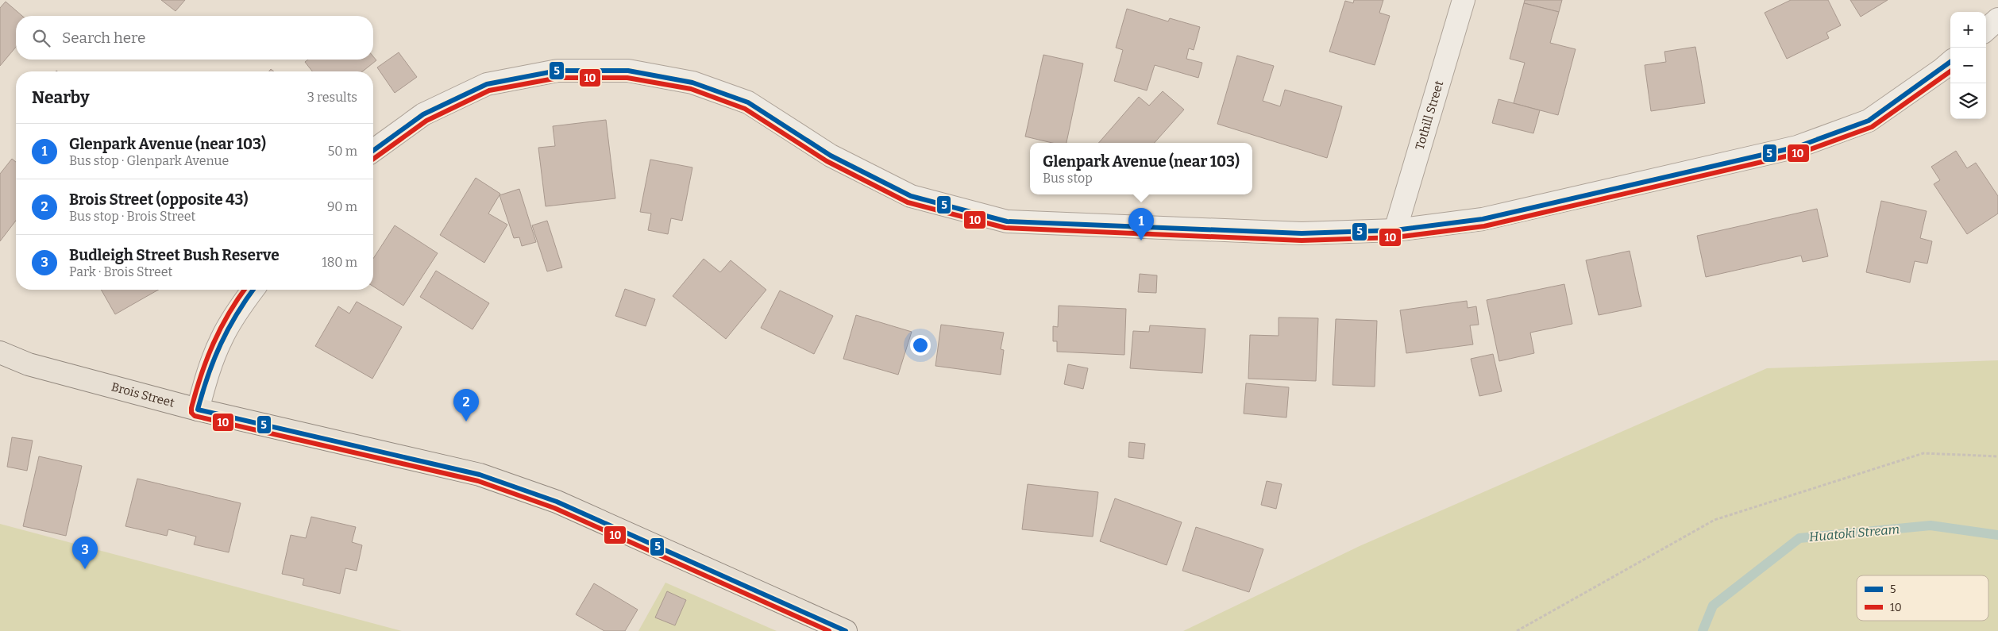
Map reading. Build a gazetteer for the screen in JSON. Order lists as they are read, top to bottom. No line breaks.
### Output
{"streets":{"main road":["Brois Street"],"street":["Tothill Street"]},"water":["Huatoki Stream"],"lines":["transit line 5","transit line 10"],"legend":["5","10"],"page":{"map_buttons":["+","−"],"search":"Search here","heading":["Nearby","3 results"],"list":[{"mark":"1","name":"Glenpark Avenue (near 103)","note":"Bus stop · Glenpark Avenue","value":"50 m"},{"mark":"2","name":"Brois Street (opposite 43)","note":"Bus stop · Brois Street","value":"90 m"},{"mark":"3","name":"Budleigh Street Bush Reserve","note":"Park · Brois Street","value":"180 m"}],"popup":["Glenpark Avenue (near 103)","Bus stop"],"pins":["1","2","3"]}}
